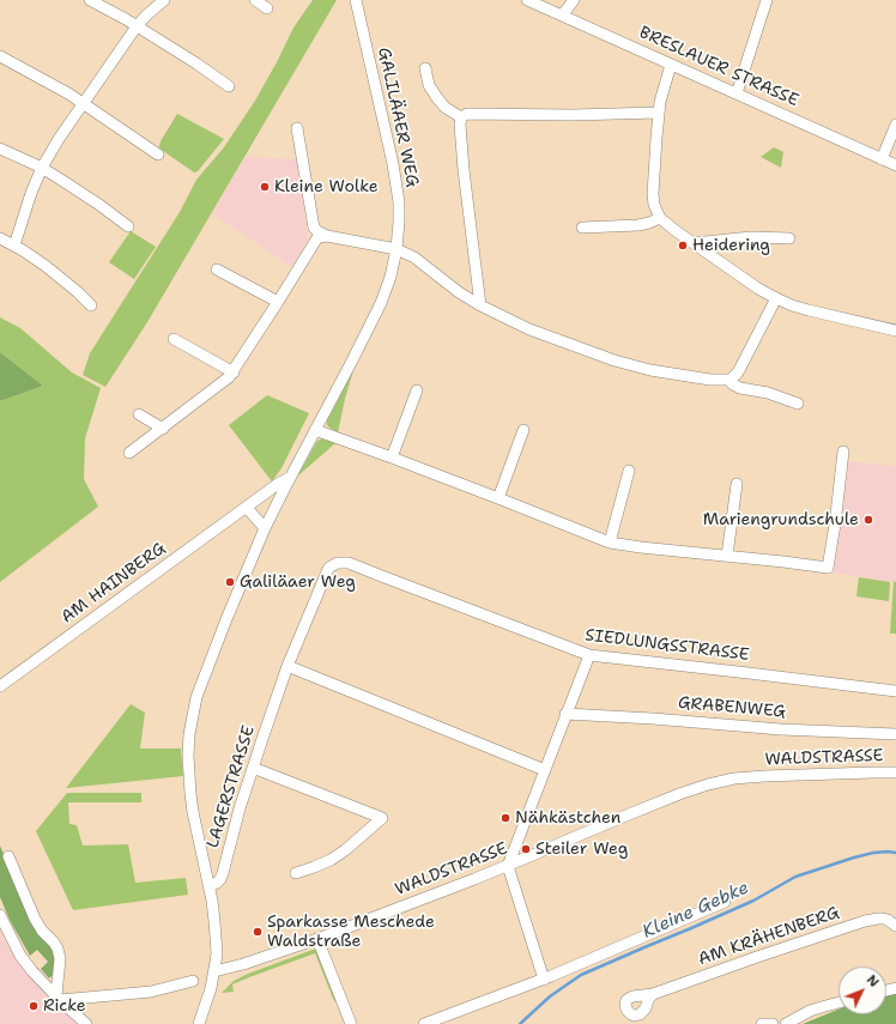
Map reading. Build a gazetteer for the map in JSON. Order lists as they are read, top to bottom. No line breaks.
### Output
{"streets":{"street":["BRESLAUER STRASSE","GALILÄAER WEG","AM HAINBERG","SIEDLUNGSSTRASSE","GRABENWEG","WALDSTRASSE","LAGERSTRASSE","AM KRÄHENBERG"]},"crossings":[["GALILÄAER WEG","AM HAINBERG"],["GALILÄAER WEG","LAGERSTRASSE"],["SIEDLUNGSSTRASSE","LAGERSTRASSE"]],"water":["Kleine Gebke"],"places":["Kleine Wolke","Heidering","Mariengrundschule","Galiläaer Weg","Nähkästchen","Steiler Weg","Sparkasse Meschede Waldstraße","Ricke"],"north":"top right"}
